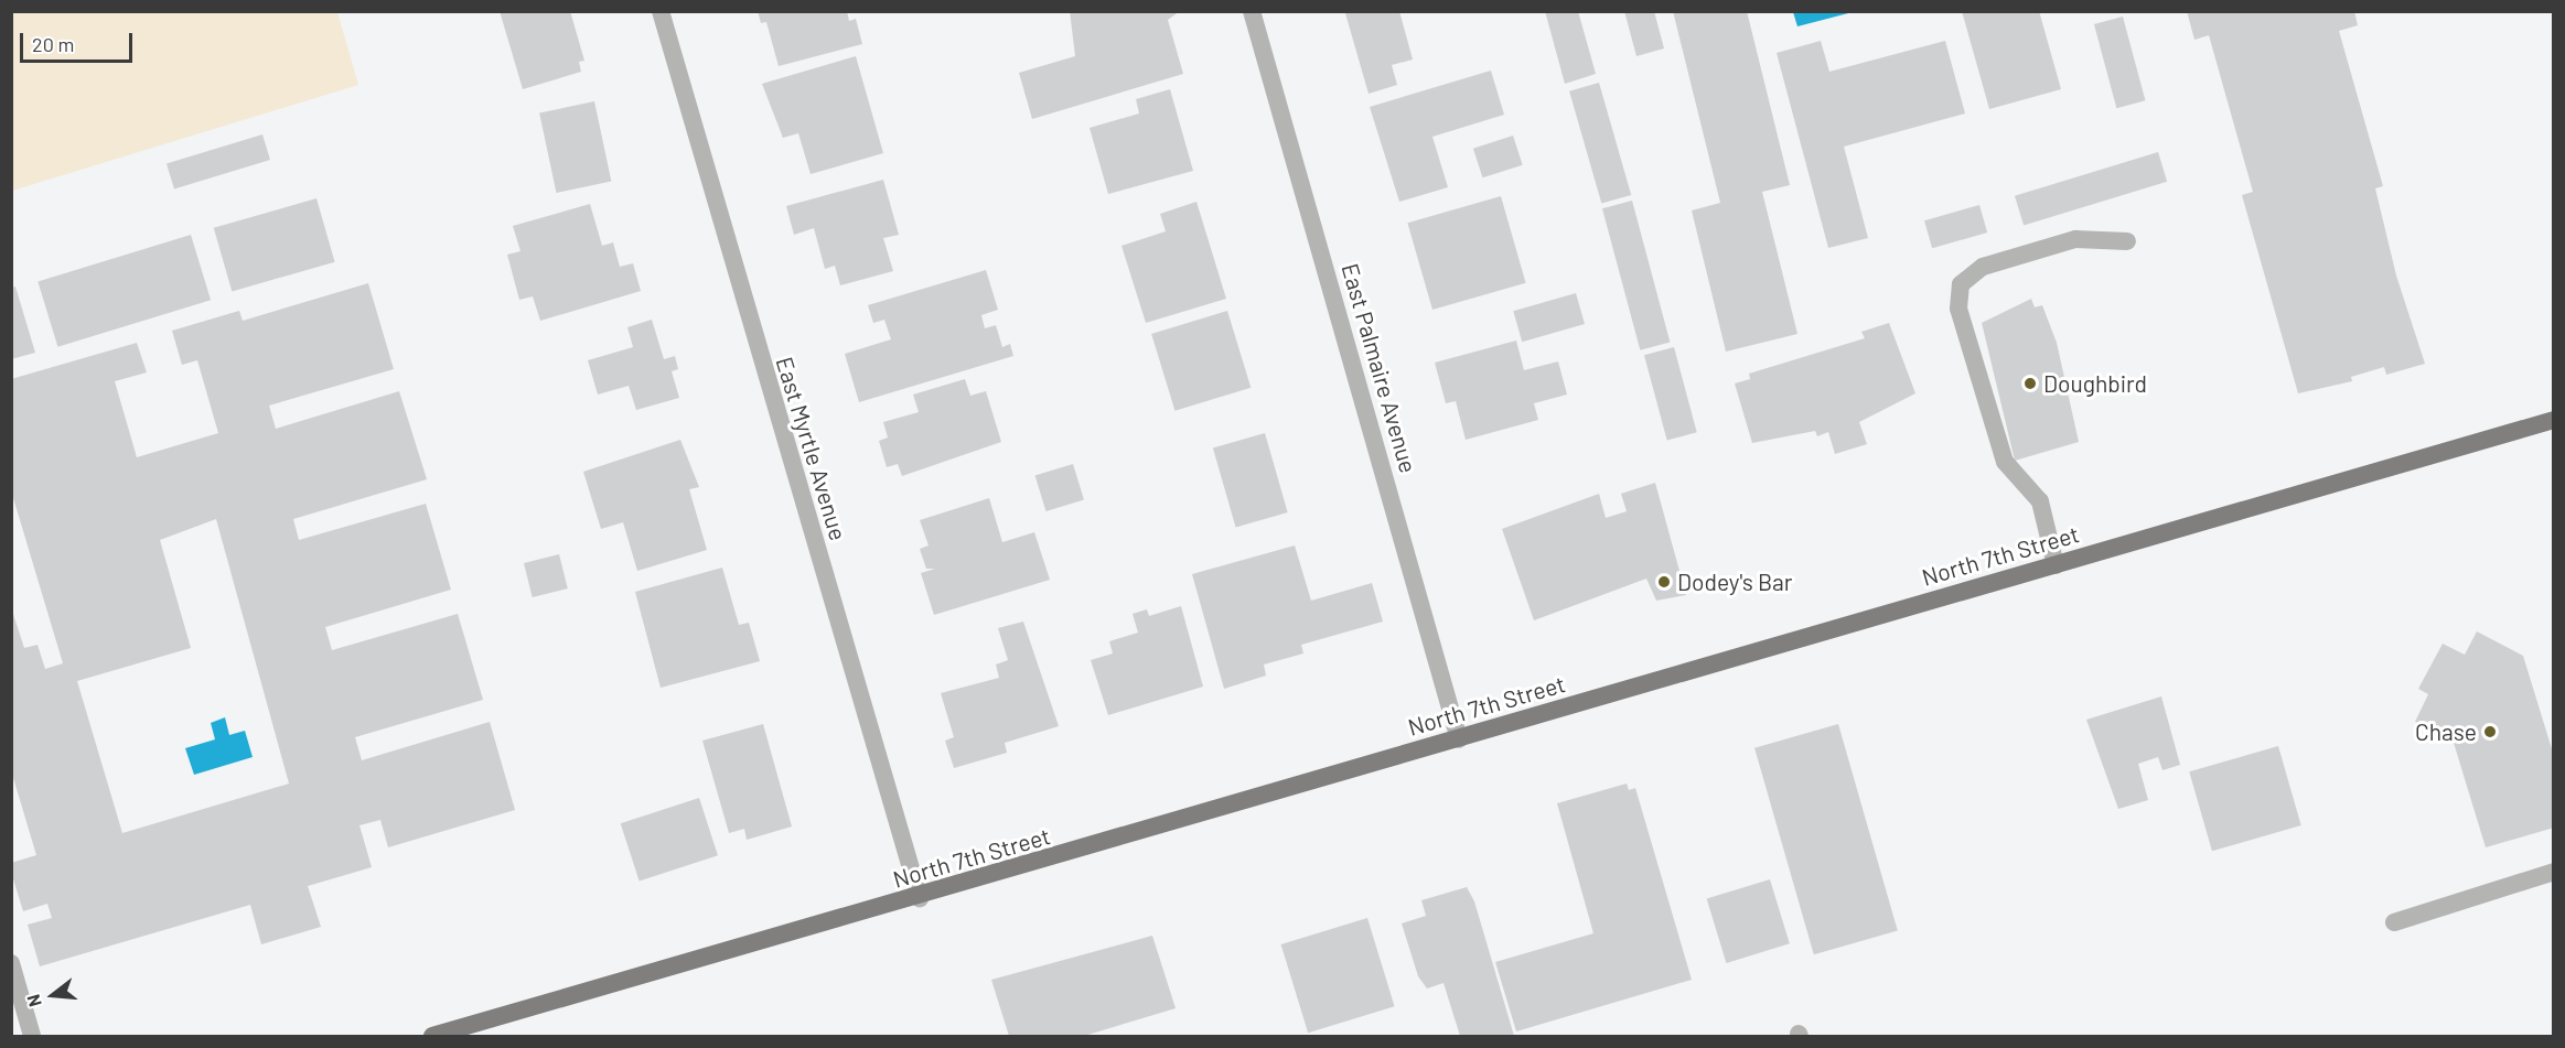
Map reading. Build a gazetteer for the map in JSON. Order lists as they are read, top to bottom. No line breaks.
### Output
{"streets":{"main road":["North 7th Street"],"street":["East Palmaire Avenue","East Myrtle Avenue"]},"crossings":[["East Palmaire Avenue","North 7th Street"],["East Myrtle Avenue","North 7th Street"]],"places":["Doughbird","Dodey's Bar","Chase"],"scale_bar":"20 m","north":"left"}
